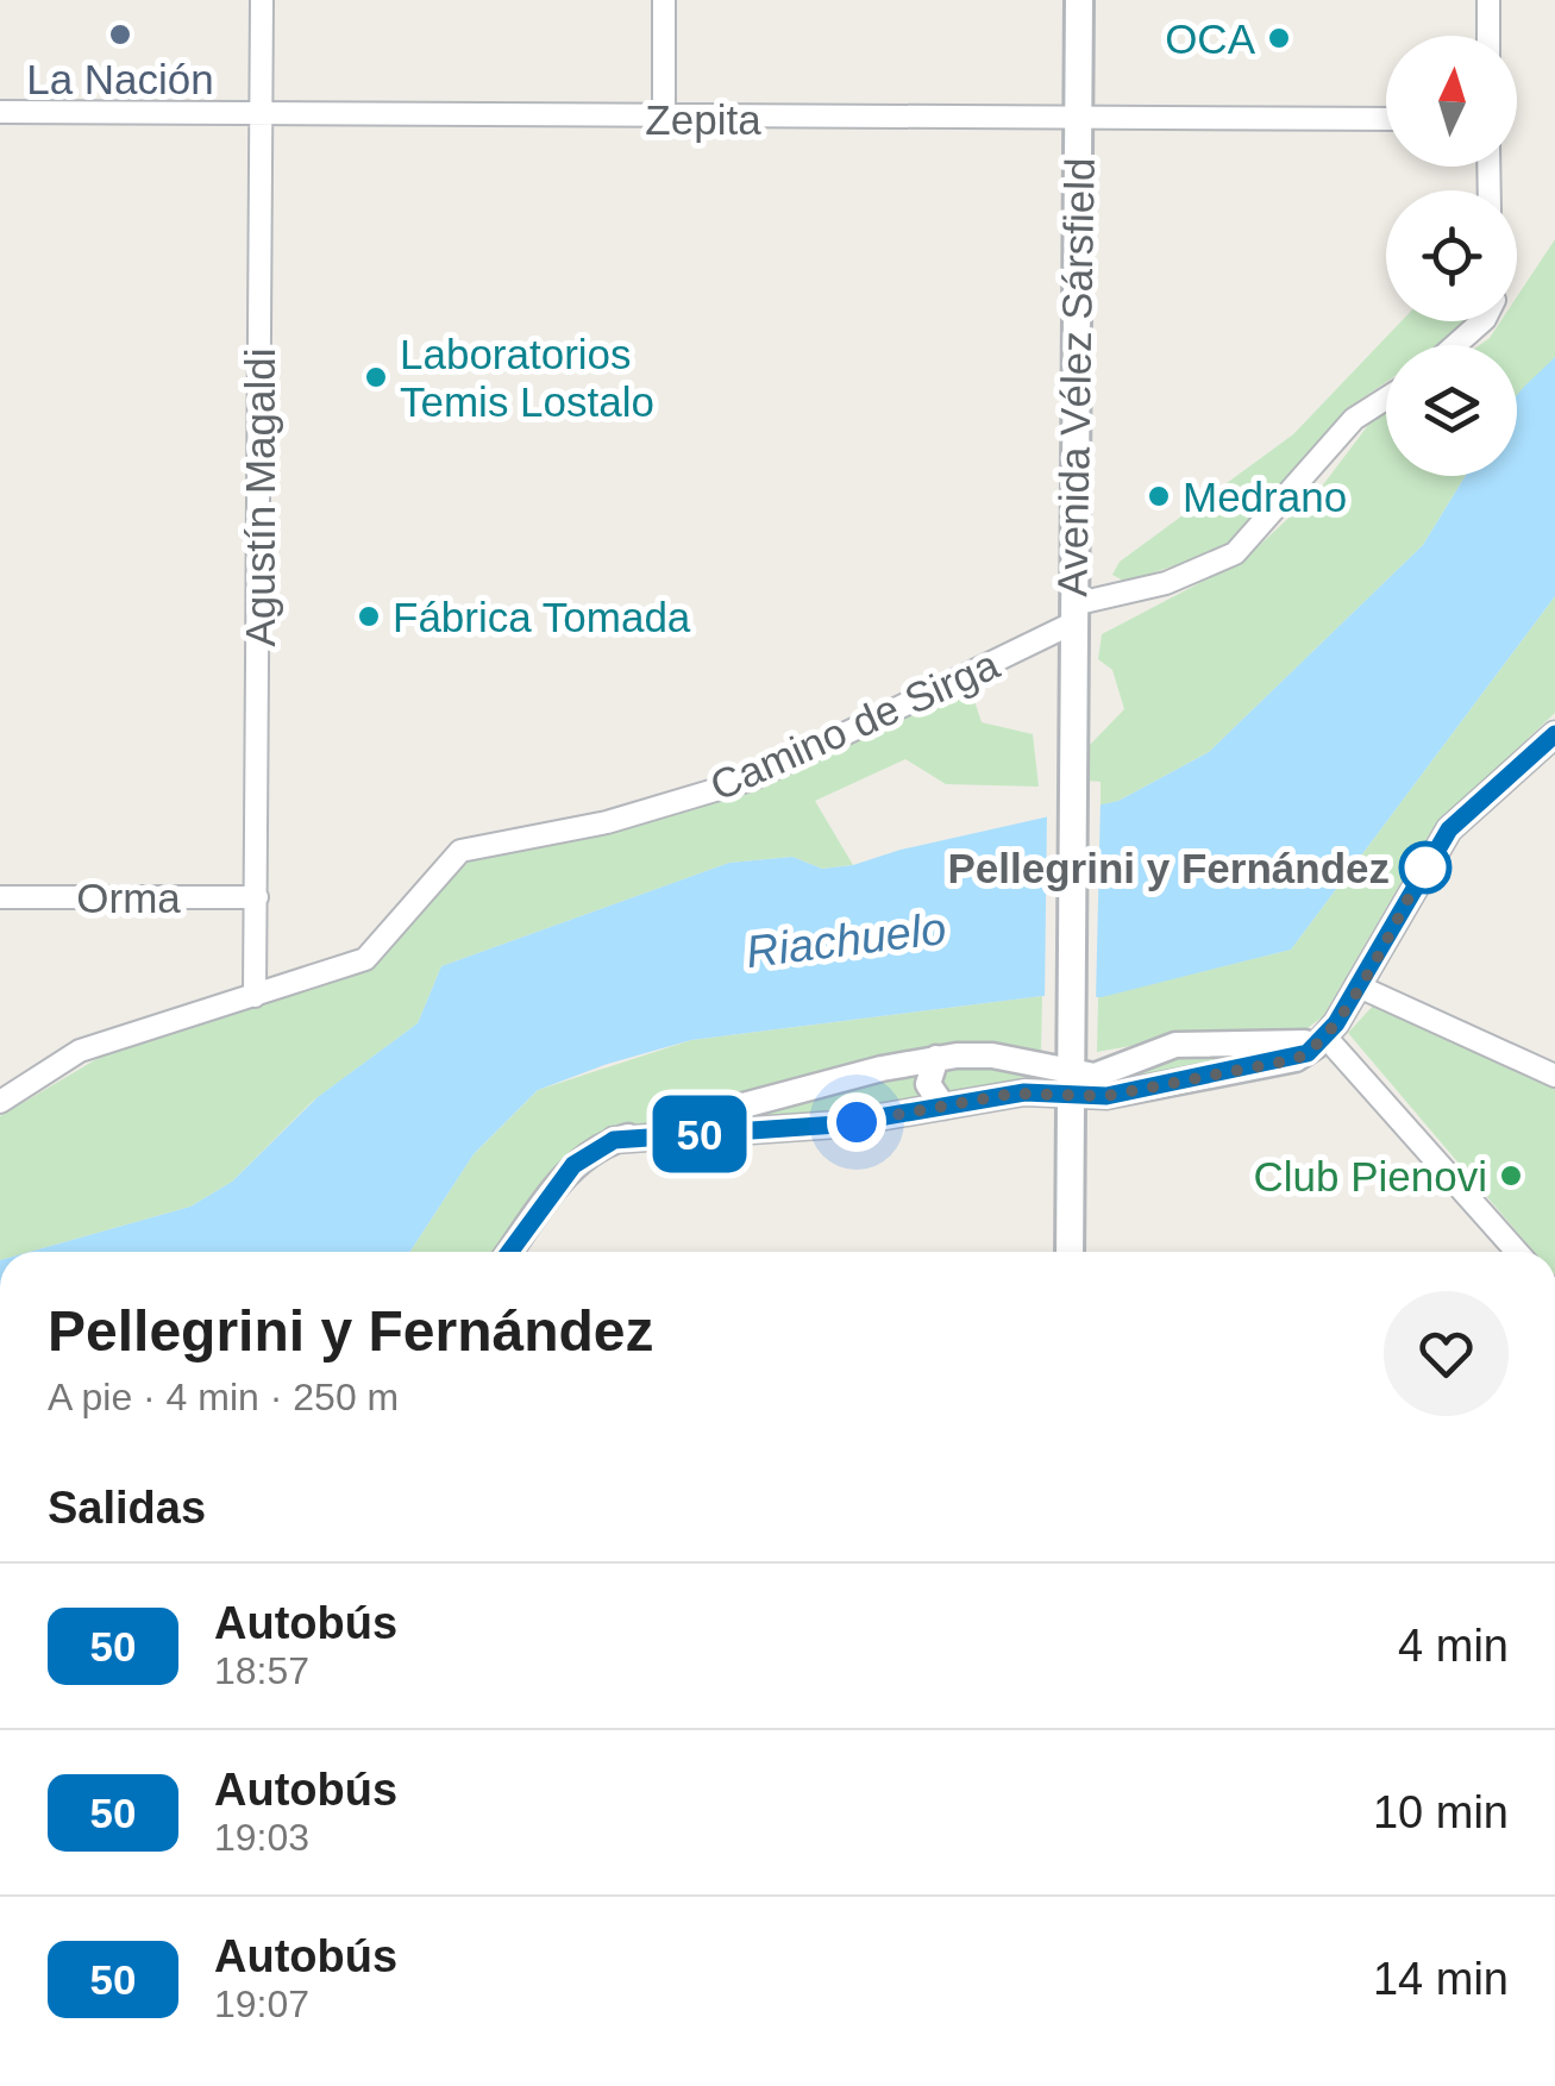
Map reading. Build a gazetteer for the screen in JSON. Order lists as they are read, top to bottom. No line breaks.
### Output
{"streets":{"main road":["Avenida Vélez Sársfield"],"street":["Zepita","Agustín Magaldi","Camino de Sirga","Orma"]},"crossings":[["Zepita","Avenida Vélez Sársfield"],["Zepita","Agustín Magaldi"],["Avenida Vélez Sársfield","Camino de Sirga"],["Agustín Magaldi","Camino de Sirga"],["Agustín Magaldi","Orma"]],"water":["Riachuelo"],"places":["La Nación","OCA","Laboratorios Temis Lostalo","Medrano","Fábrica Tomada","Pellegrini y Fernández","Club Pienovi"],"lines":["bus line 50"],"north":"top","page":{"on_map":"50","heading":[["Pellegrini y Fernández","A pie · 4 min · 250 m"],"Salidas"],"list":[{"mark":"50","name":"Autobús","note":"18:57","value":"4 min"},{"mark":"50","name":"Autobús","note":"19:03","value":"10 min"},{"mark":"50","name":"Autobús","note":"19:07","value":"14 min"}]}}
